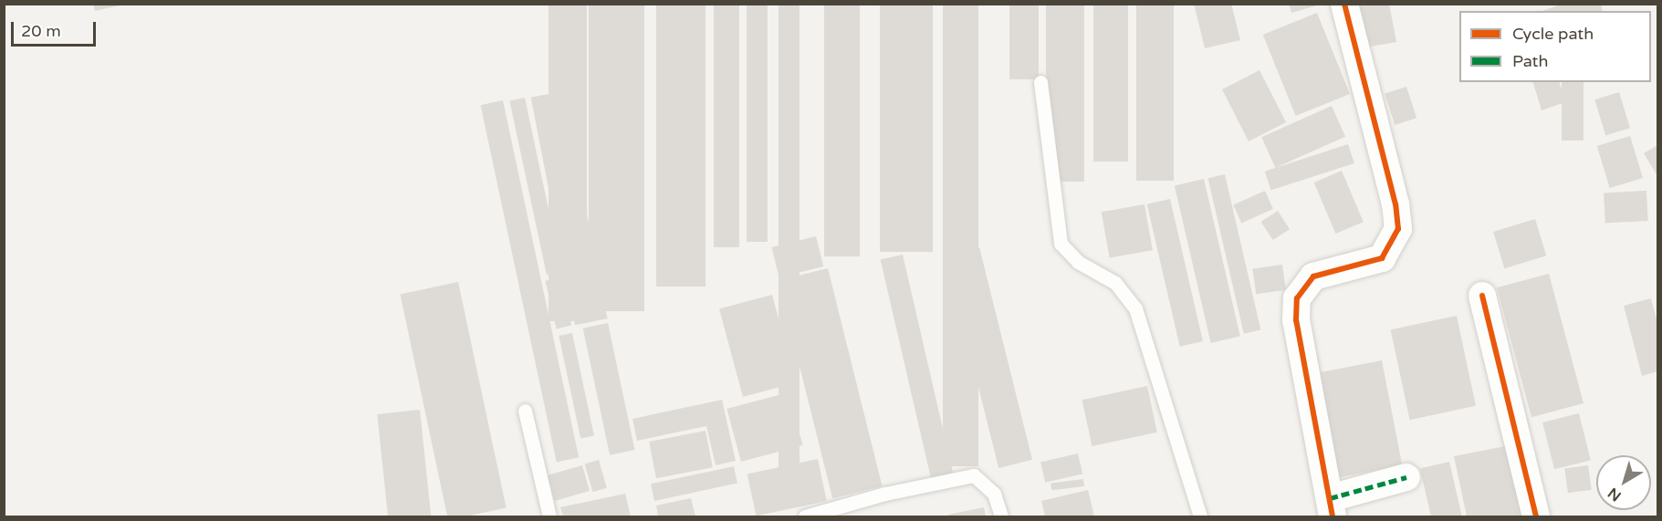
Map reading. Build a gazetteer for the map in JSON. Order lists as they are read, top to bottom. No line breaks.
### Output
{"legend":["Cycle path","Path"],"scale_bar":"20 m","north":"bottom left"}
